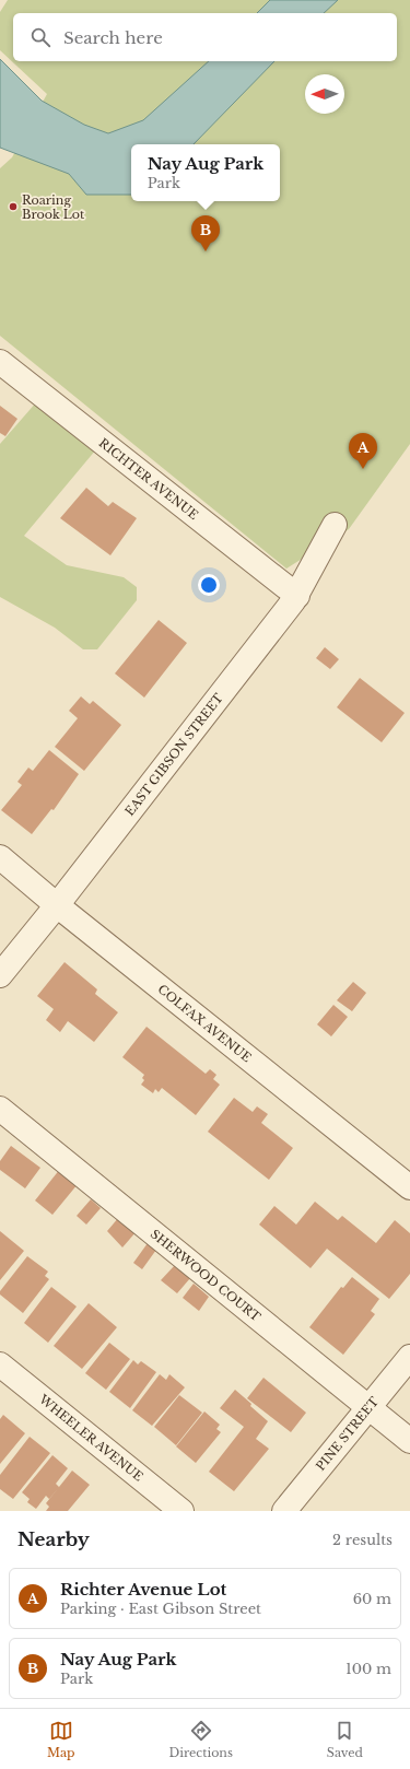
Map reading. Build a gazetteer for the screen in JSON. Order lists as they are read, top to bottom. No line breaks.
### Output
{"streets":{"street":["RICHTER AVENUE","EAST GIBSON STREET","COLFAX AVENUE","SHERWOOD COURT","PINE STREET","WHEELER AVENUE"]},"crossings":[["RICHTER AVENUE","EAST GIBSON STREET"],["EAST GIBSON STREET","COLFAX AVENUE"],["SHERWOOD COURT","PINE STREET"]],"places":["Roaring Brook Lot"],"north":"left","page":{"search":"Search here","popup":["Nay Aug Park","Park"],"pins":["B","A"],"heading":["Nearby","2 results"],"list":[{"mark":"A","name":"Richter Avenue Lot","note":"Parking · East Gibson Street","value":"60 m"},{"mark":"B","name":"Nay Aug Park","note":"Park","value":"100 m"}],"nav":["Map","Directions","Saved"]}}
